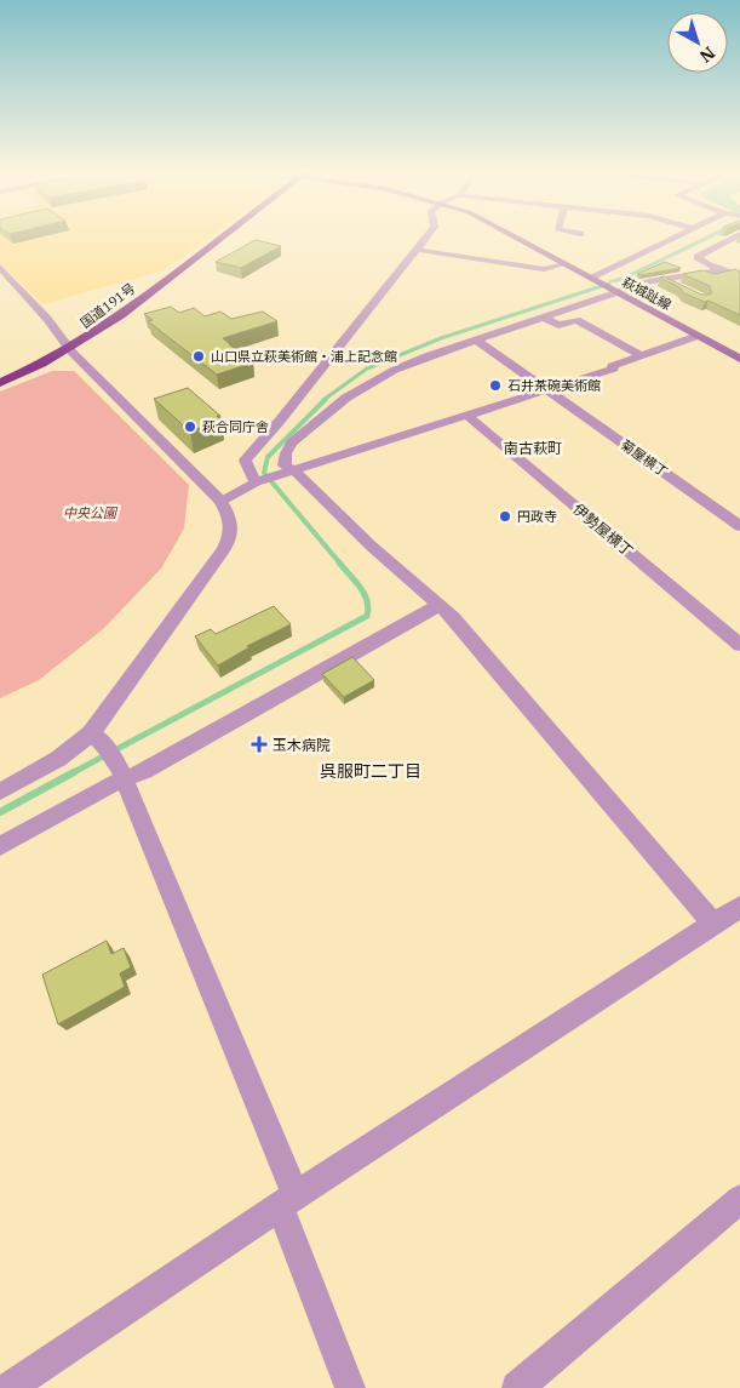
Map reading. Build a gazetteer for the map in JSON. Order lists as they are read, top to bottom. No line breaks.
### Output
{"streets":{"highway":["国道191号"],"main road":["萩城趾線"],"street":["菊屋横丁","伊勢屋横丁"]},"districts":["南古萩町","呉服町二丁目"],"parks":["中央公園"],"places":{"other":["山口県立萩美術館・浦上記念館","石井茶碗美術館","萩合同庁舎","円政寺"],"health":["玉木病院"]},"north":"bottom right"}
